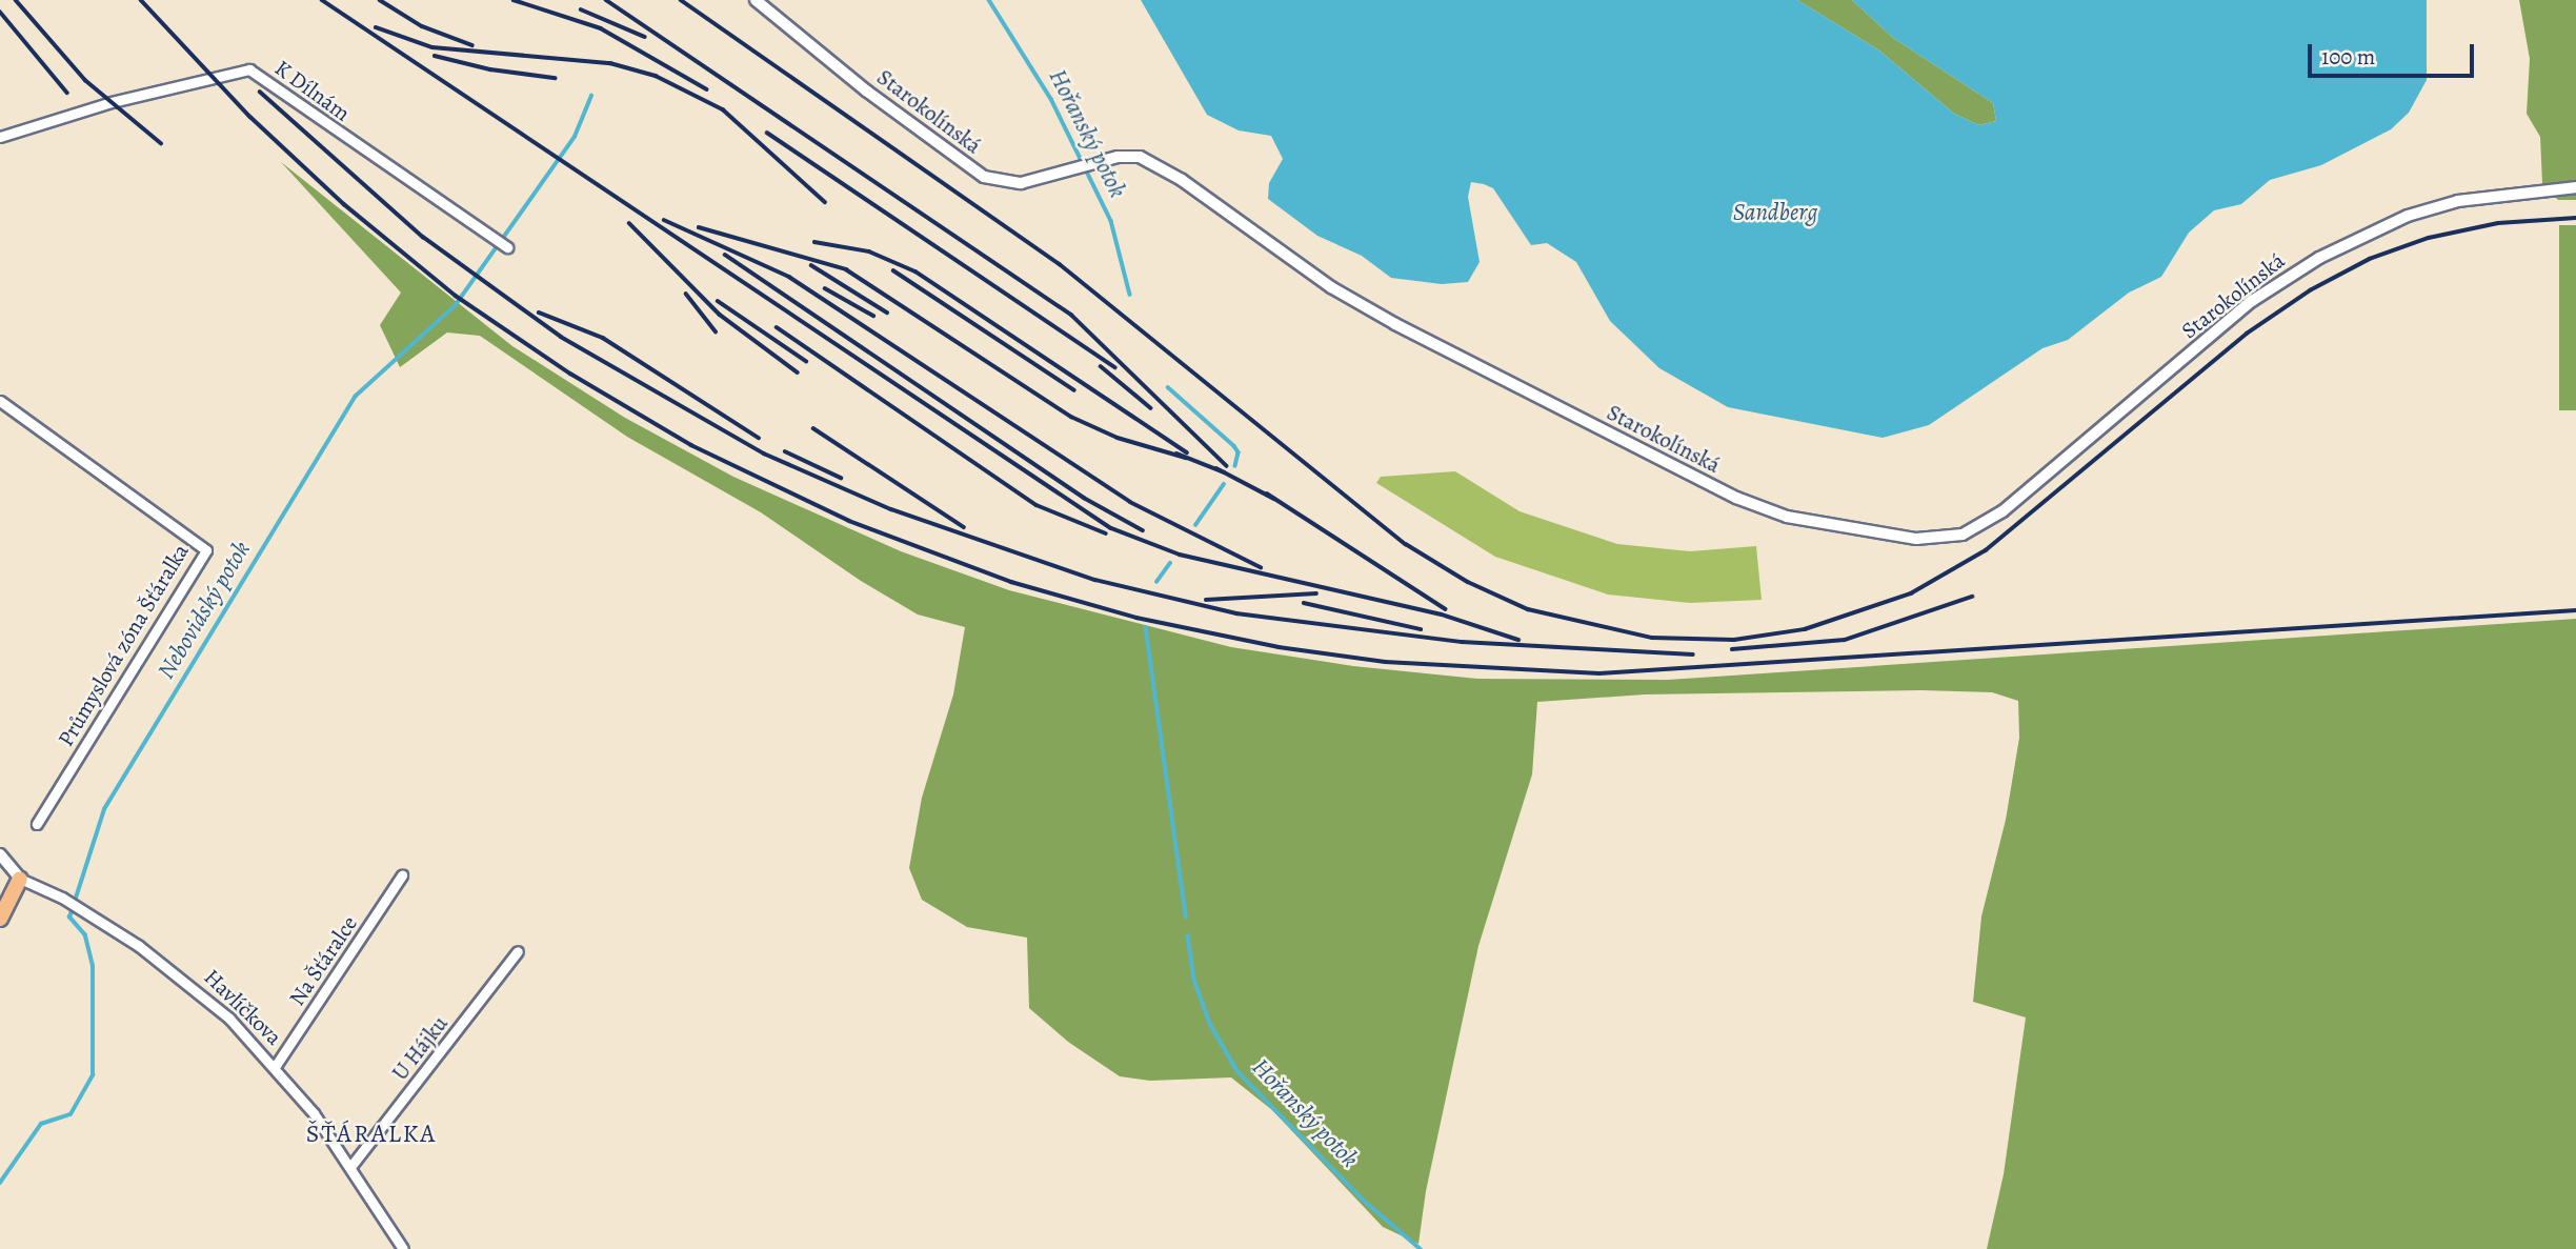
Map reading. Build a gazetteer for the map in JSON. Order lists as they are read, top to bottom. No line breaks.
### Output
{"streets":{"street":["K Dílnám","Starokolínská","Průmyslová zóna Šťáralka","Na Šťáralce","Havlíčkova","U Hájku"]},"crossings":[["Na Šťáralce","Havlíčkova"],["Havlíčkova","U Hájku"]],"districts":["ŠŤÁRALKA"],"water":["Hořanský potok","Sandberg","Nebovidský potok"],"scale_bar":"100 m"}
